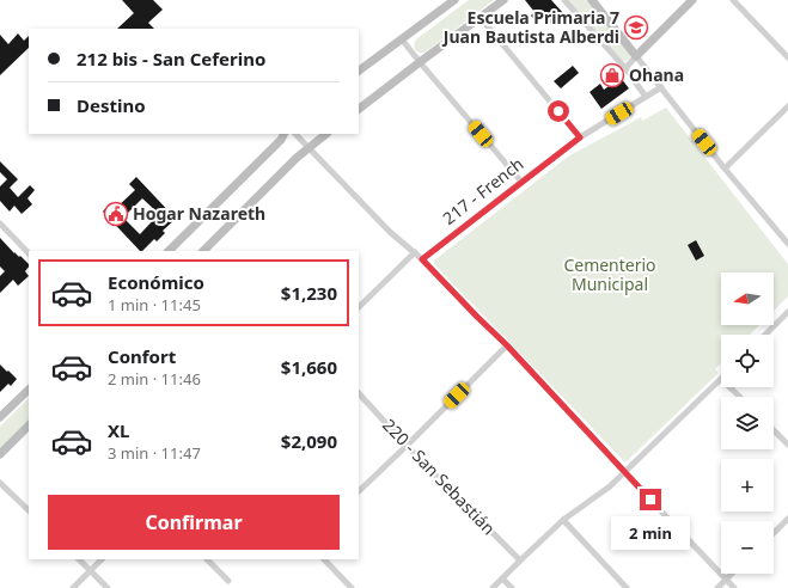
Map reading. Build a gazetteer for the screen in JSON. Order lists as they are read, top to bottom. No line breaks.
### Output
{"streets":{"street":["217 - French","220 - San Sebastián"]},"parks":["Cementerio Municipal"],"places":{"school or university":["Escuela Primaria 7 Juan Bautista Alberdi"],"shop":["Ohana"],"public building":["Hogar Nazareth"]},"north":"left","page":{"banner":["212 bis - San Ceferino","Destino"],"list":[{"name":"Económico","note":"1 min · 11:45","value":"$1,230"},{"name":"Confort","note":"2 min · 11:46","value":"$1,660"},{"name":"XL","note":"3 min · 11:47","value":"$2,090"}],"map_buttons":["+","−"],"buttons":"Confirmar","bubble":"2 min"}}
